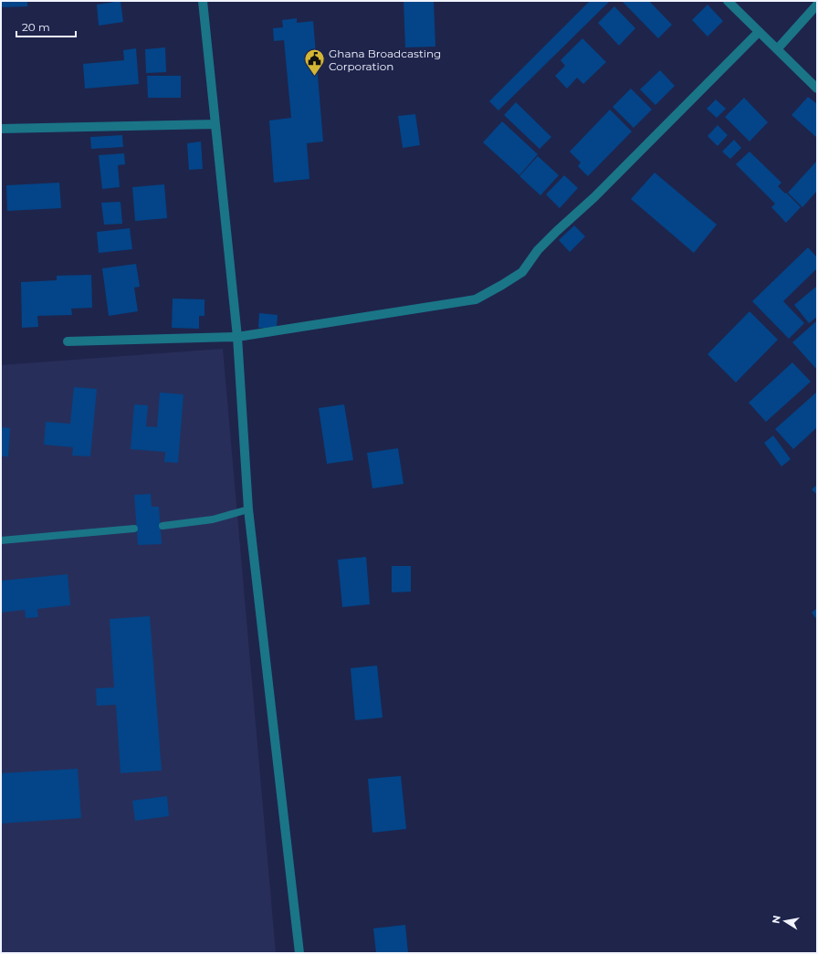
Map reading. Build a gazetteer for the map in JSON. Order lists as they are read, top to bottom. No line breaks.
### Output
{"places":{"public building":["Ghana Broadcasting Corporation"]},"scale_bar":"20 m","north":"left"}
